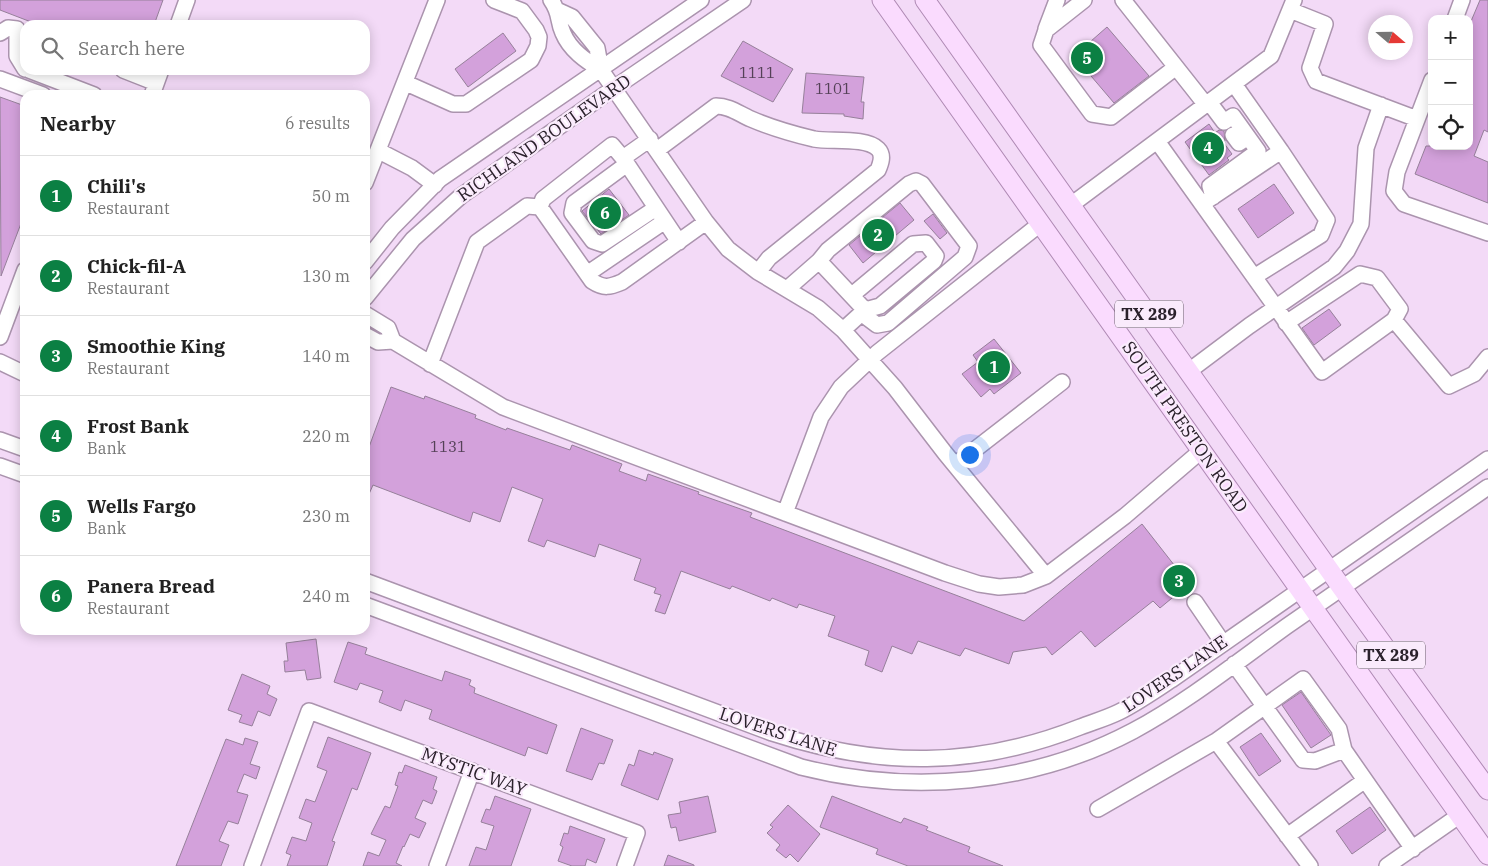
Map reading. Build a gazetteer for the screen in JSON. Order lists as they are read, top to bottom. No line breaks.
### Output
{"streets":{"main road":["TX 289","SOUTH PRESTON ROAD"],"street":["RICHLAND BOULEVARD","LOVERS LANE","MYSTIC WAY"]},"crossings":[["SOUTH PRESTON ROAD","LOVERS LANE"]],"house_numbers":["1111","1101","1131"],"north":"right","page":{"map_buttons":["+","−"],"search":"Search here","pins":["5","4","6","2","1","3"],"heading":["Nearby","6 results"],"list":[{"mark":"1","name":"Chili's","note":"Restaurant","value":"50 m"},{"mark":"2","name":"Chick-fil-A","note":"Restaurant","value":"130 m"},{"mark":"3","name":"Smoothie King","note":"Restaurant","value":"140 m"},{"mark":"4","name":"Frost Bank","note":"Bank","value":"220 m"},{"mark":"5","name":"Wells Fargo","note":"Bank","value":"230 m"},{"mark":"6","name":"Panera Bread","note":"Restaurant","value":"240 m"}]}}
